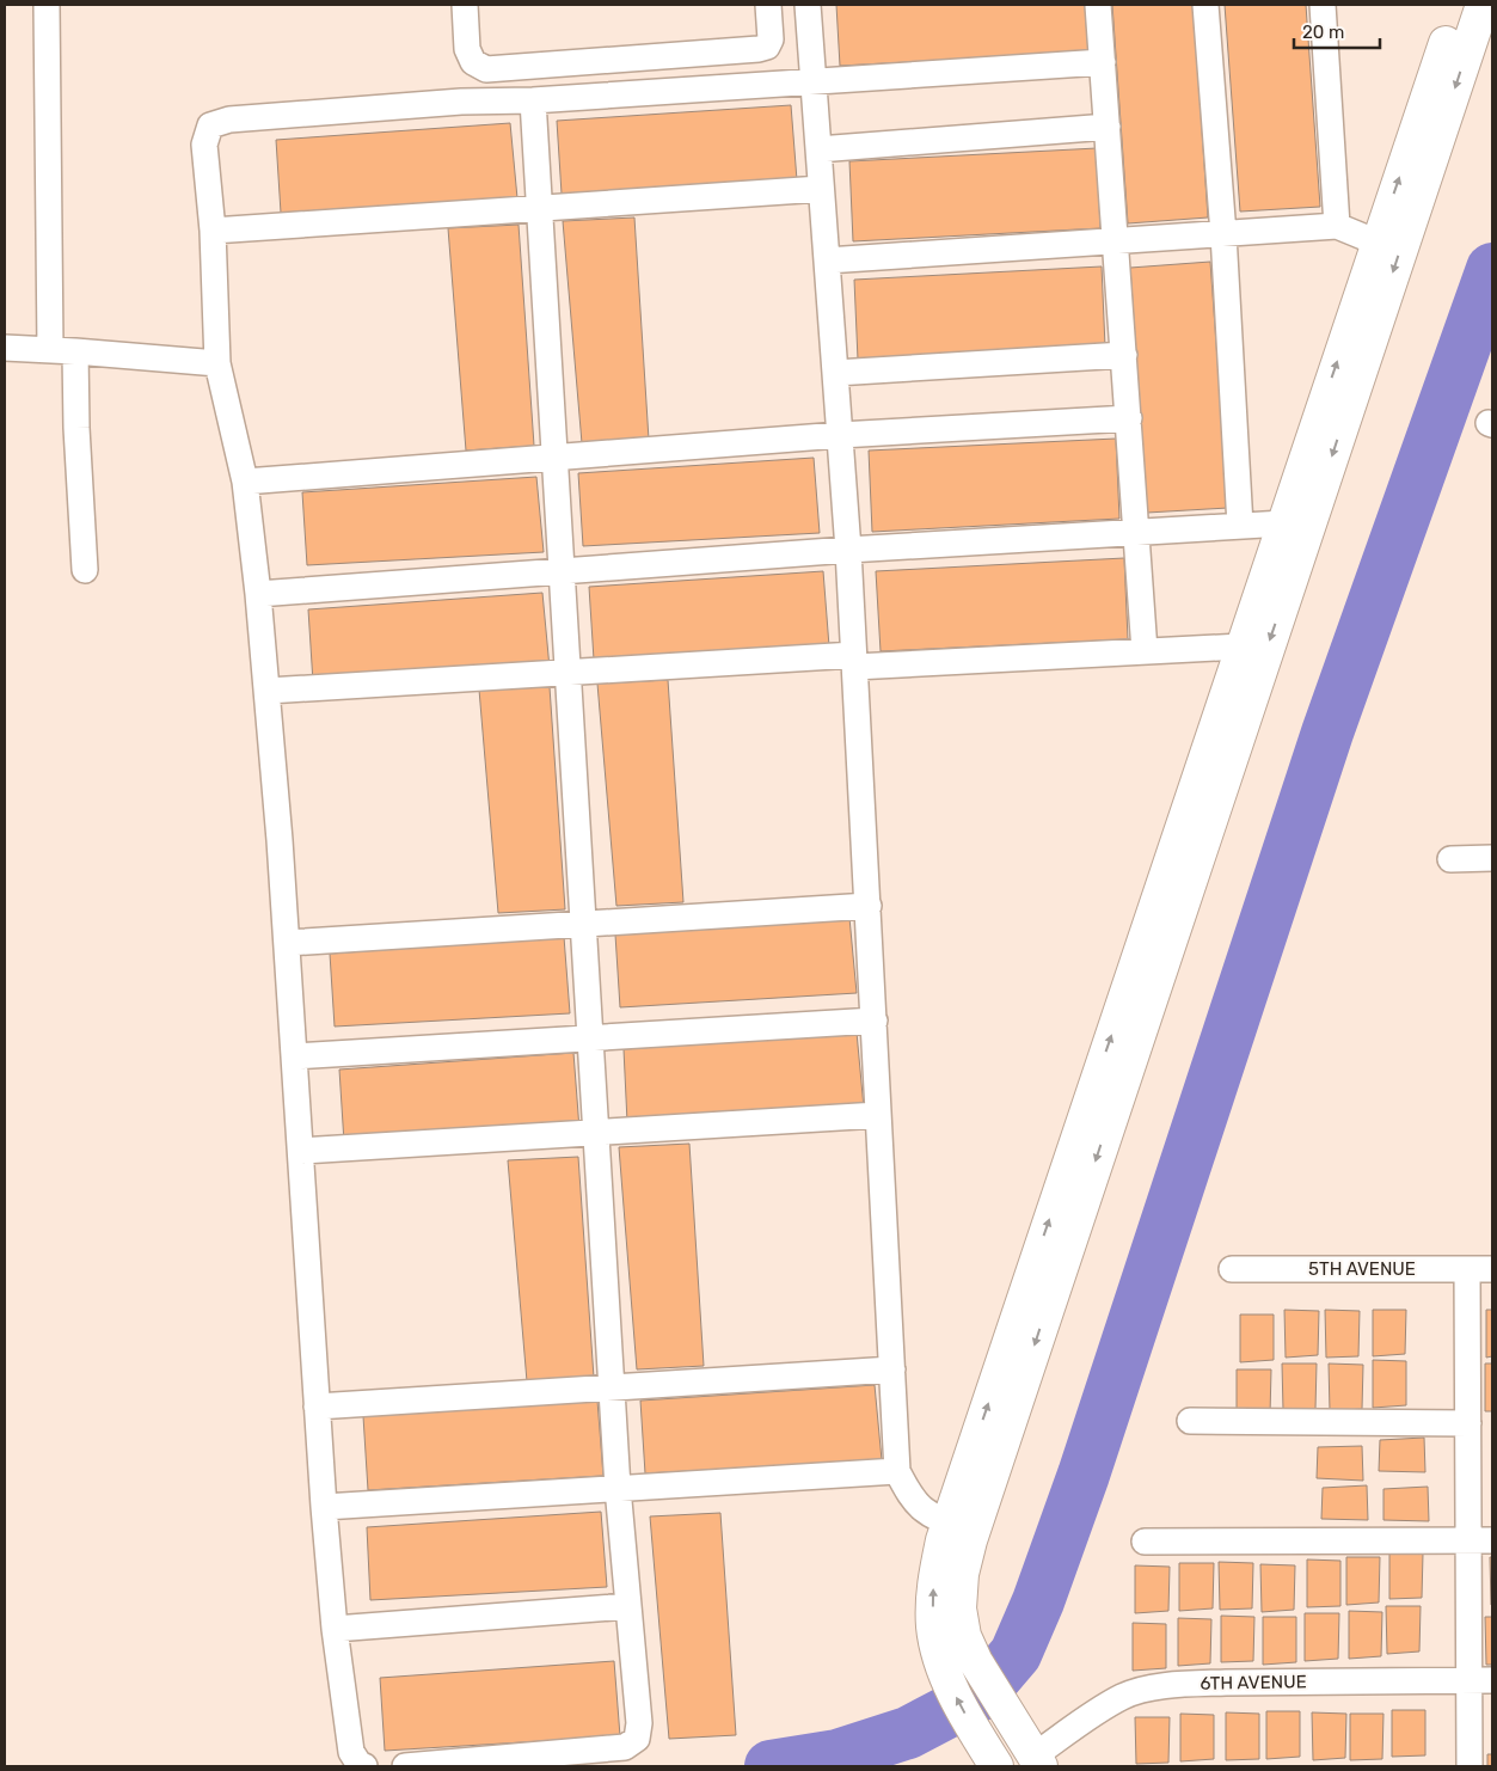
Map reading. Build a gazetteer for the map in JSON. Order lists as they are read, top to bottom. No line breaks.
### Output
{"streets":{"street":["5TH AVENUE","6TH AVENUE"]},"scale_bar":"20 m"}
